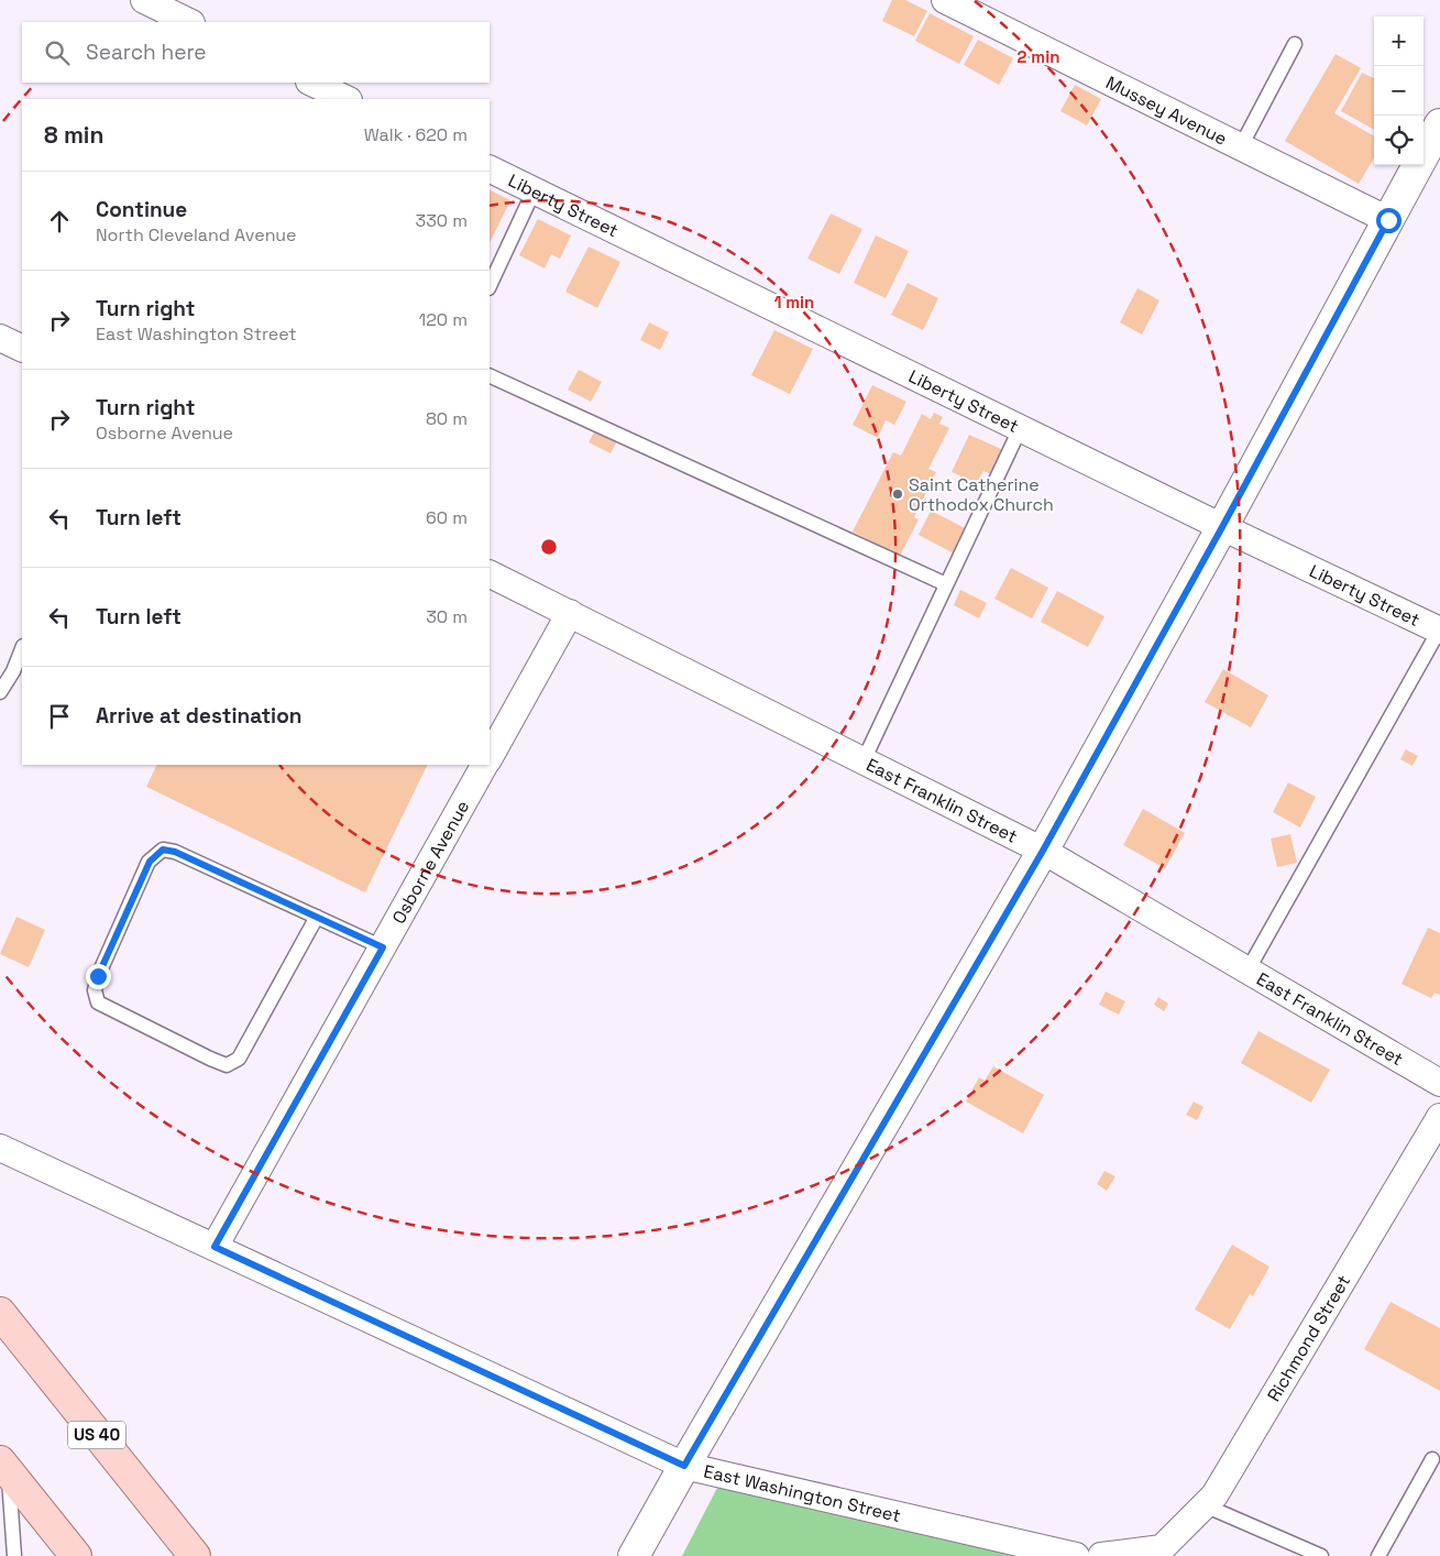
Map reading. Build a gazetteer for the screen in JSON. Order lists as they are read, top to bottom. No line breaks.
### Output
{"streets":{"main road":["US 40"],"street":["Mussey Avenue","Liberty Street","East Franklin Street","Osborne Avenue","Richmond Street","East Washington Street"]},"crossings":[["Osborne Avenue","East Washington Street"]],"places":["Saint Catherine Orthodox Church"],"page":{"map_buttons":["+","−"],"search":"Search here","heading":["8 min","Walk · 620 m"],"list":[["Continue","North Cleveland Avenue","330 m"],["Turn right","East Washington Street","120 m"],["Turn right","Osborne Avenue","80 m"],["Turn left","60 m"],["Turn left","30 m"],"Arrive at destination"]},"rings":["2 min","1 min"]}
